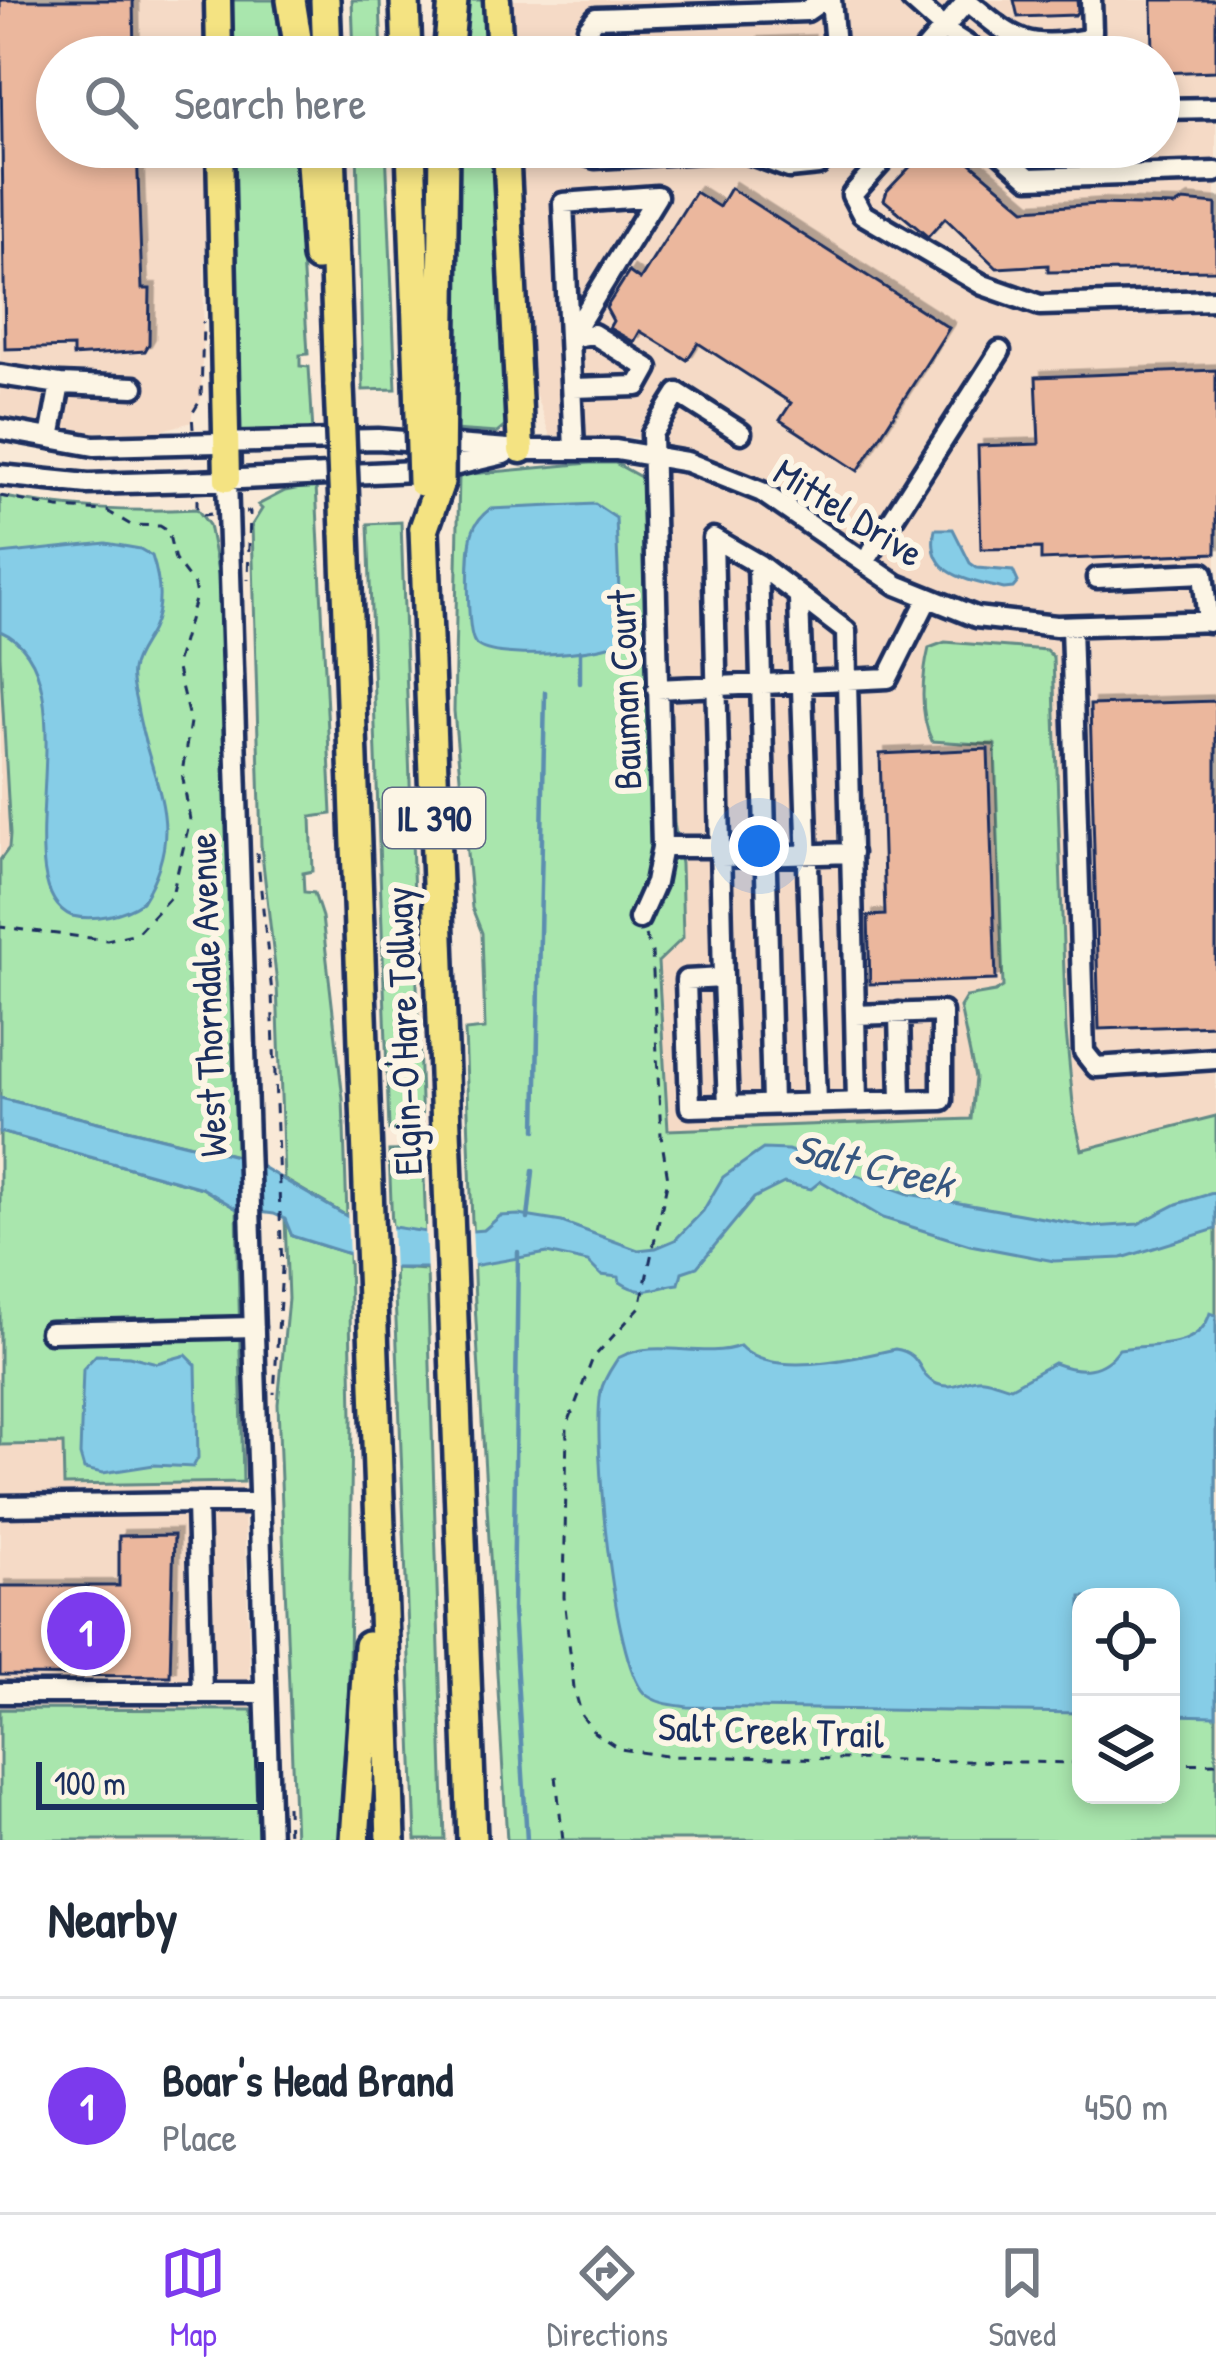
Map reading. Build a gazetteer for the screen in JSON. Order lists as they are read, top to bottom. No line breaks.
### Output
{"streets":{"highway":["IL 390","Elgin-O'Hare Tollway"],"main road":["West Thorndale Avenue"],"street":["Mittel Drive","Bauman Court"],"path":["Salt Creek Trail"]},"crossings":[["Mittel Drive","Bauman Court"],["Mittel Drive","West Thorndale Avenue"],["Bauman Court","Salt Creek Trail"]],"water":["Salt Creek"],"scale_bar":"100 m","page":{"search":"Search here","pins":"1","scale":"100 m","heading":"Nearby","list":[{"mark":"1","name":"Boar's Head Brand","note":"Place","value":"450 m"}],"nav":["Map","Directions","Saved"]}}
